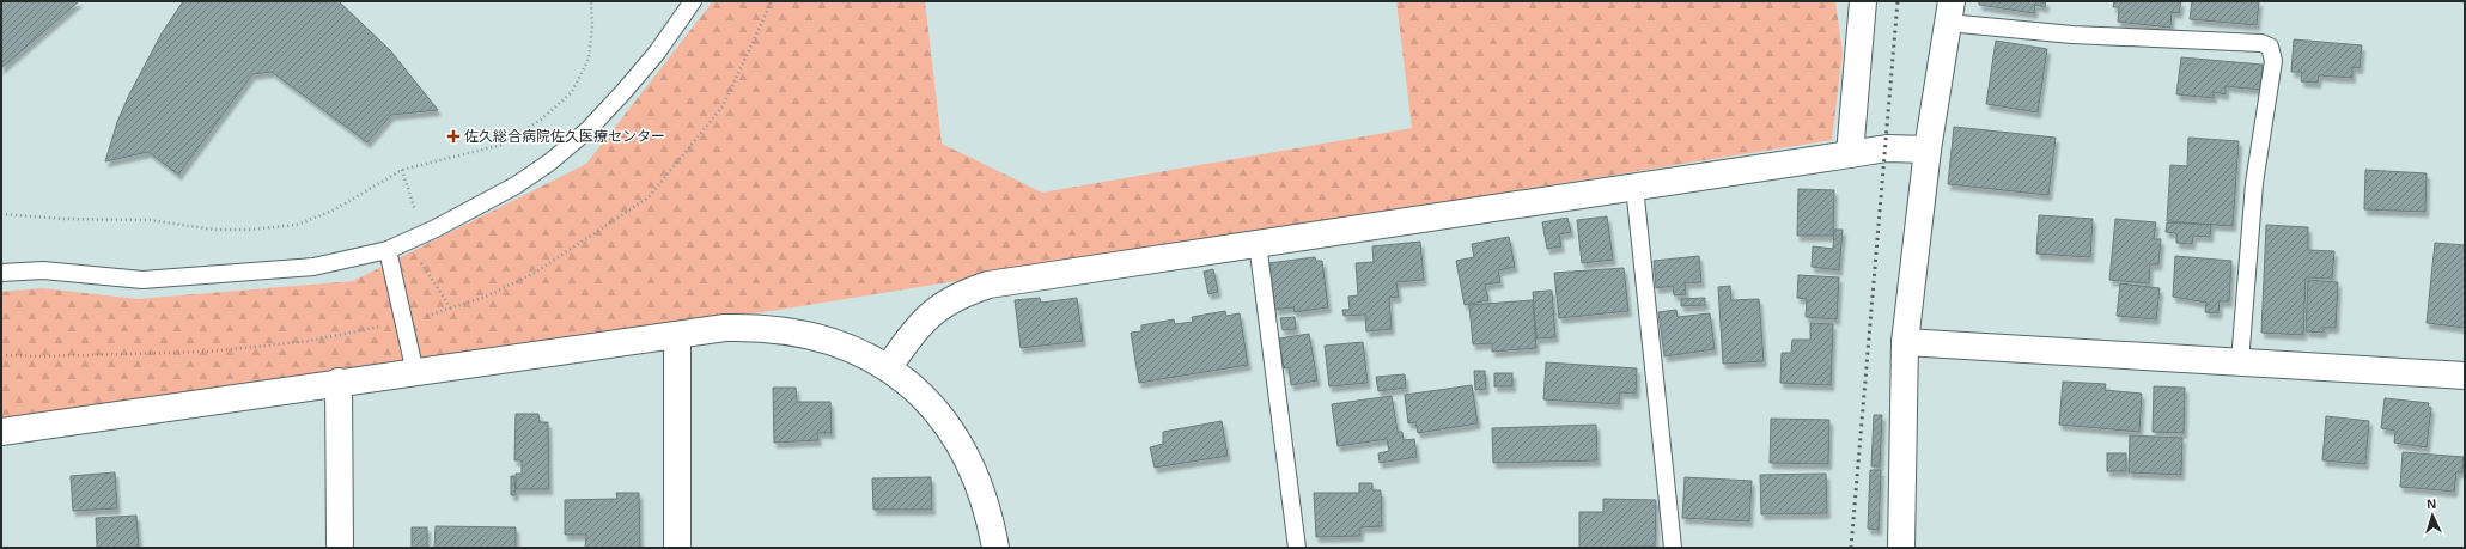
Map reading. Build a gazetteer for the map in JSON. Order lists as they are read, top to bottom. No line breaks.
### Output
{"places":{"health":["佐久総合病院佐久医療センター"]},"north":"top"}
